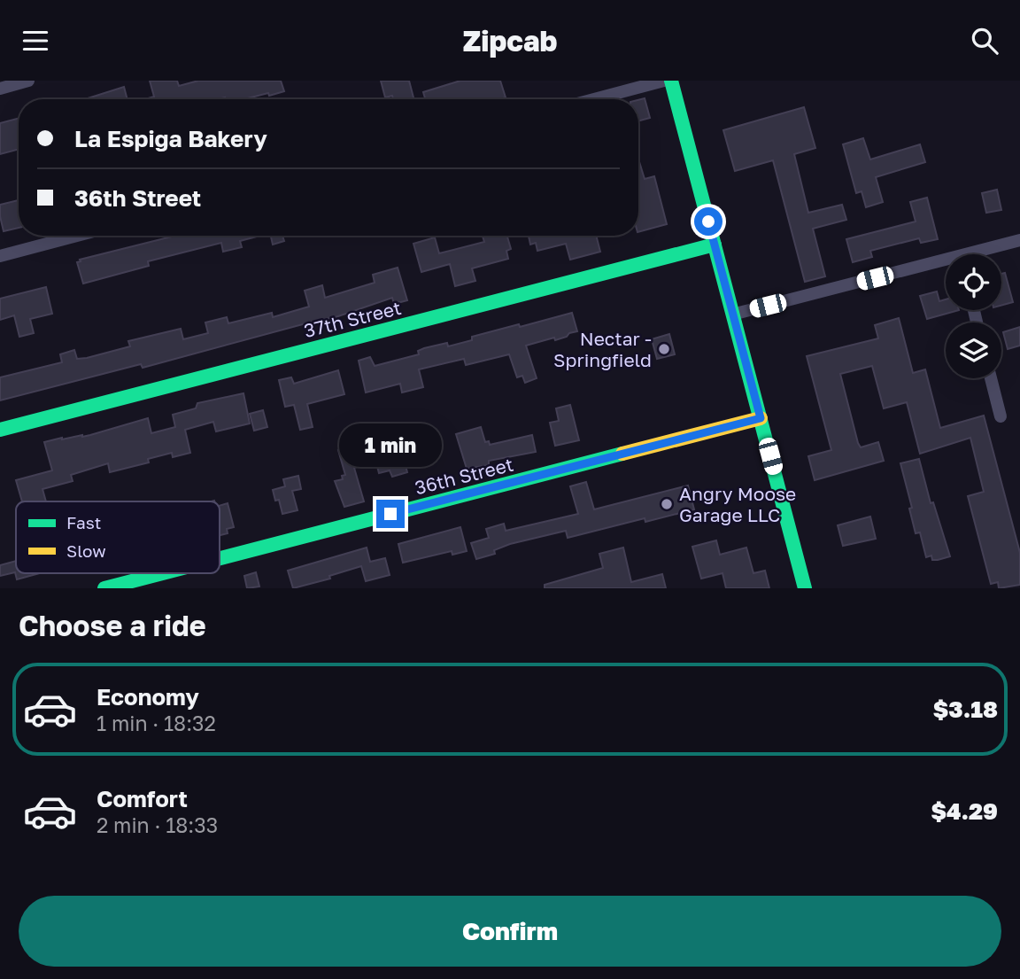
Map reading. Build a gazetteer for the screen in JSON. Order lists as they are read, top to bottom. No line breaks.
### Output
{"streets":{"street":["37th Street","36th Street"]},"places":["Nectar - Springfield","Angry Moose Garage LLC"],"legend":["Fast","Slow"],"page":{"header":"Zipcab","banner":["La Espiga Bakery","36th Street"],"bubble":"1 min","heading":"Choose a ride","list":[{"name":"Economy","note":"1 min · 18:32","value":"$3.18"},{"name":"Comfort","note":"2 min · 18:33","value":"$4.29"}],"buttons":"Confirm"}}
